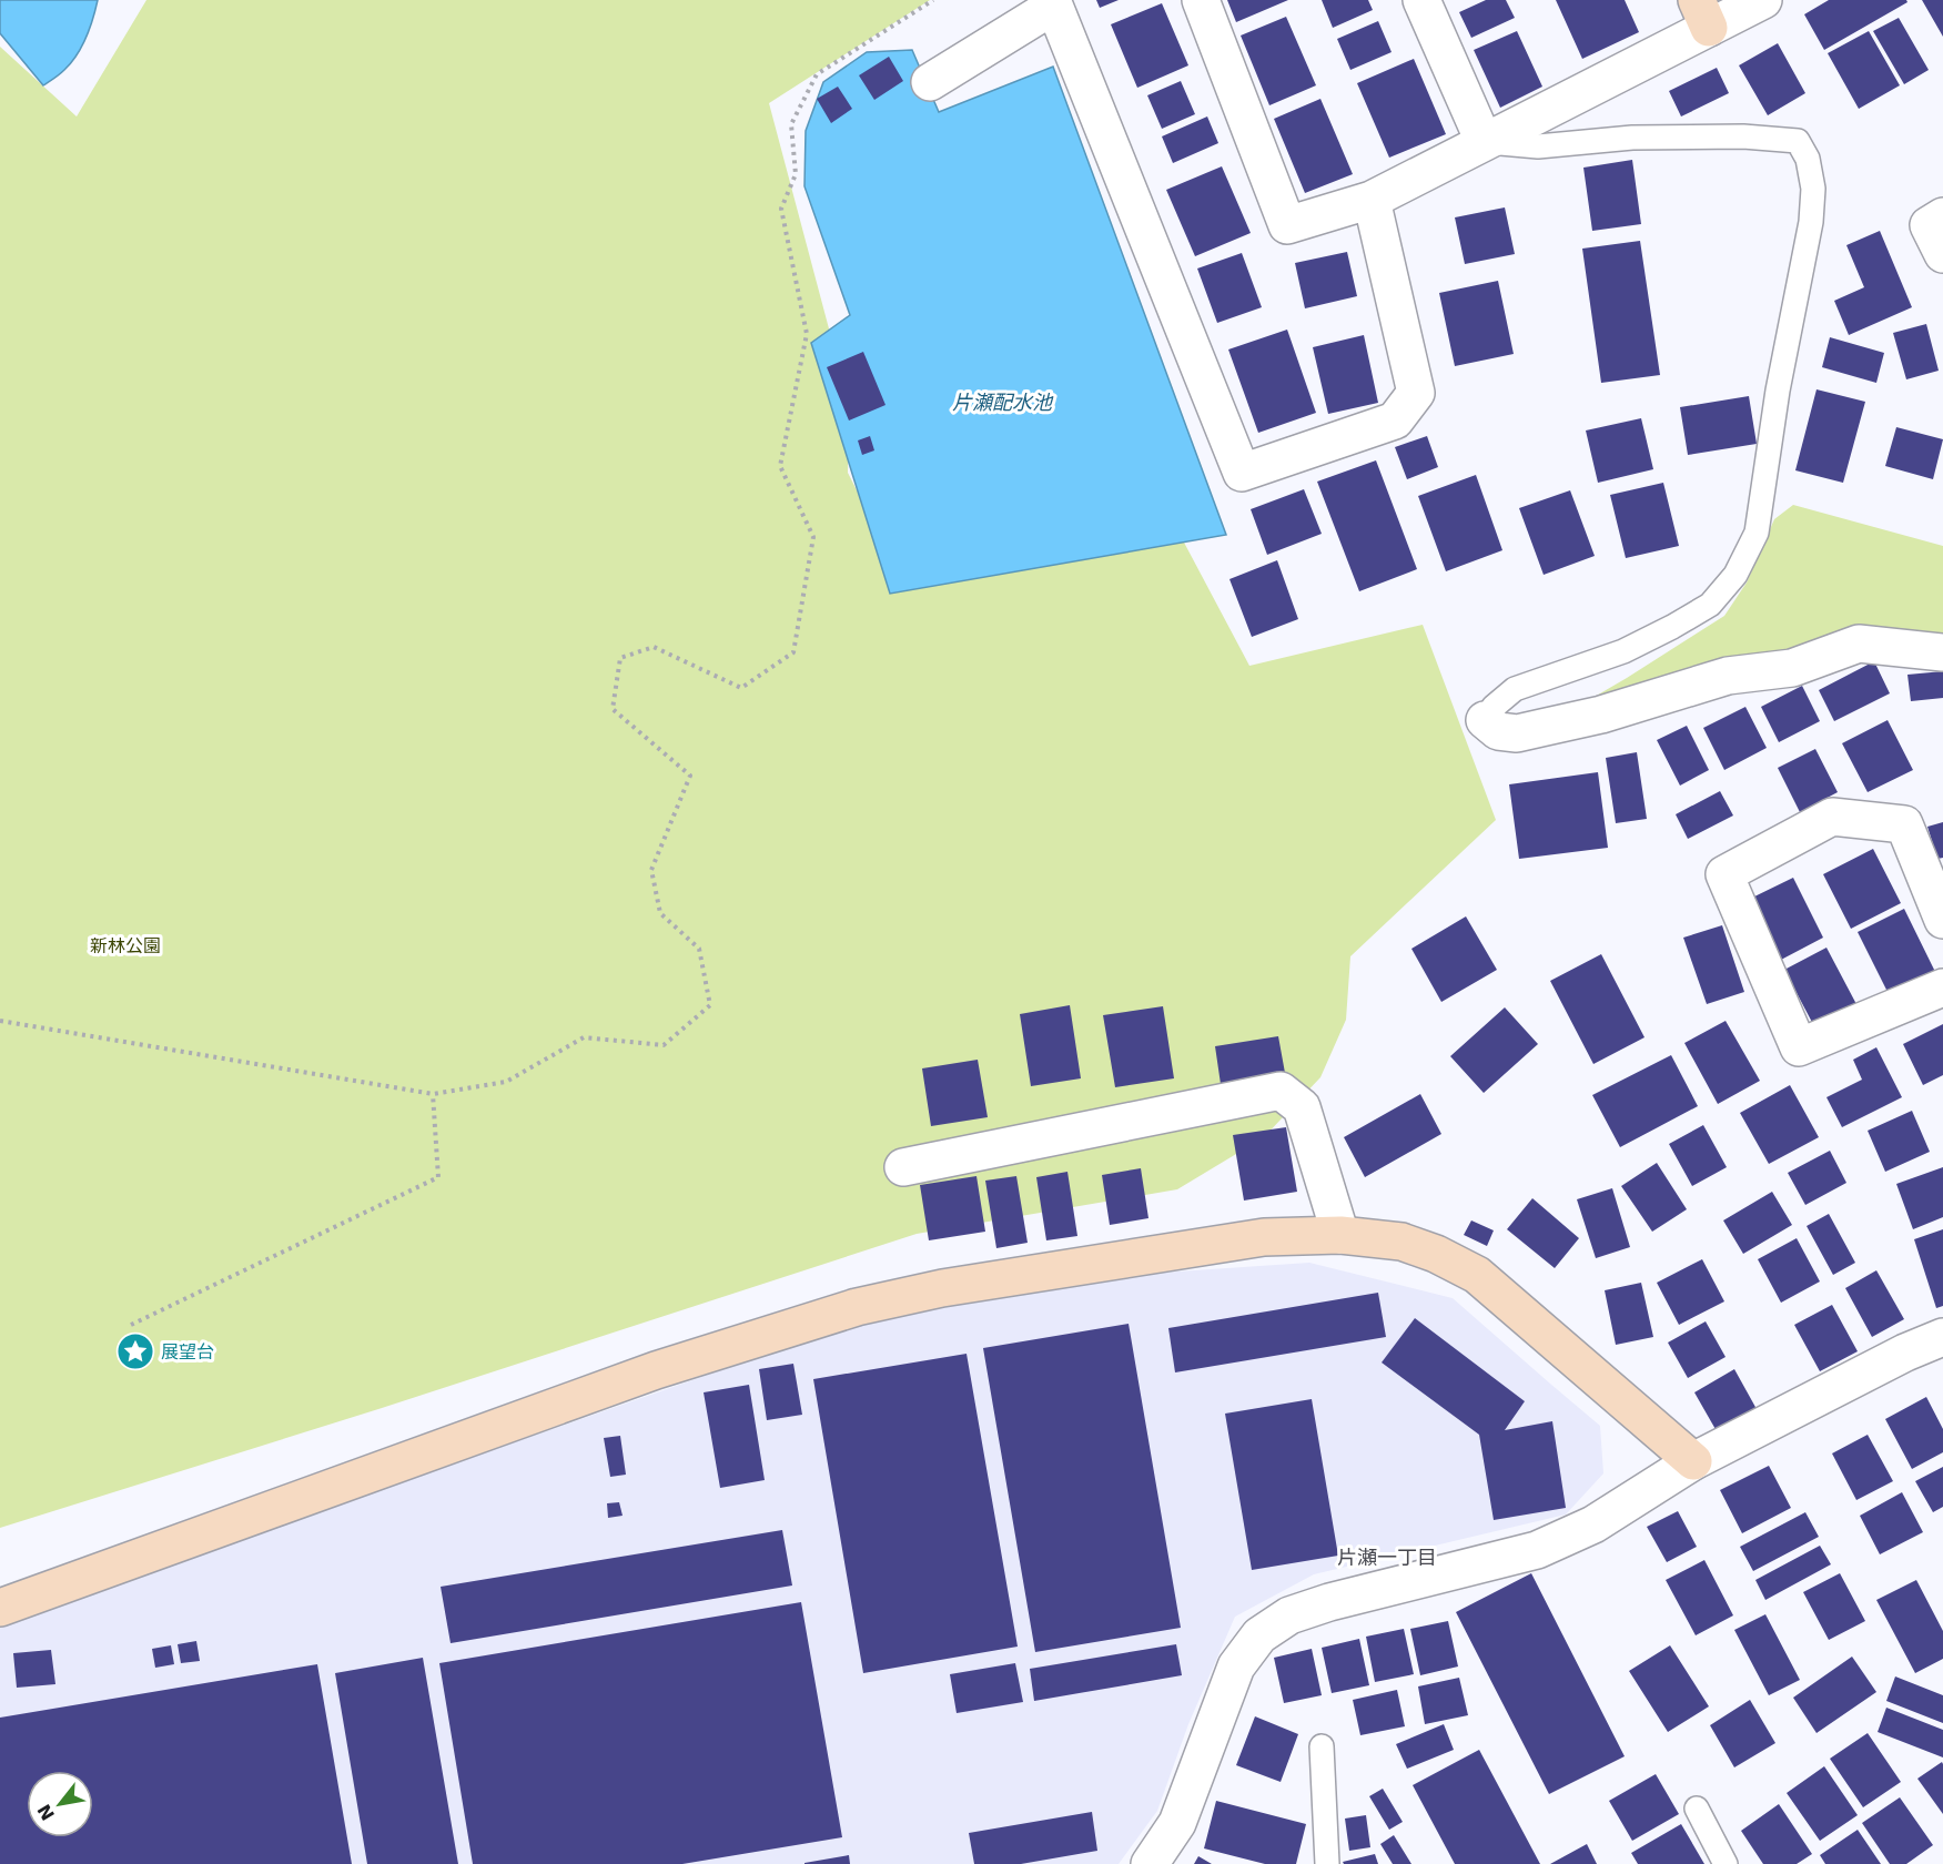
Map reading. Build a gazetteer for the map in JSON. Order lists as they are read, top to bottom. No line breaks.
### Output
{"districts":["片瀬一丁目"],"water":["片瀬配水池"],"parks":["新林公園"],"places":{"place":["展望台"]},"north":"bottom left"}
